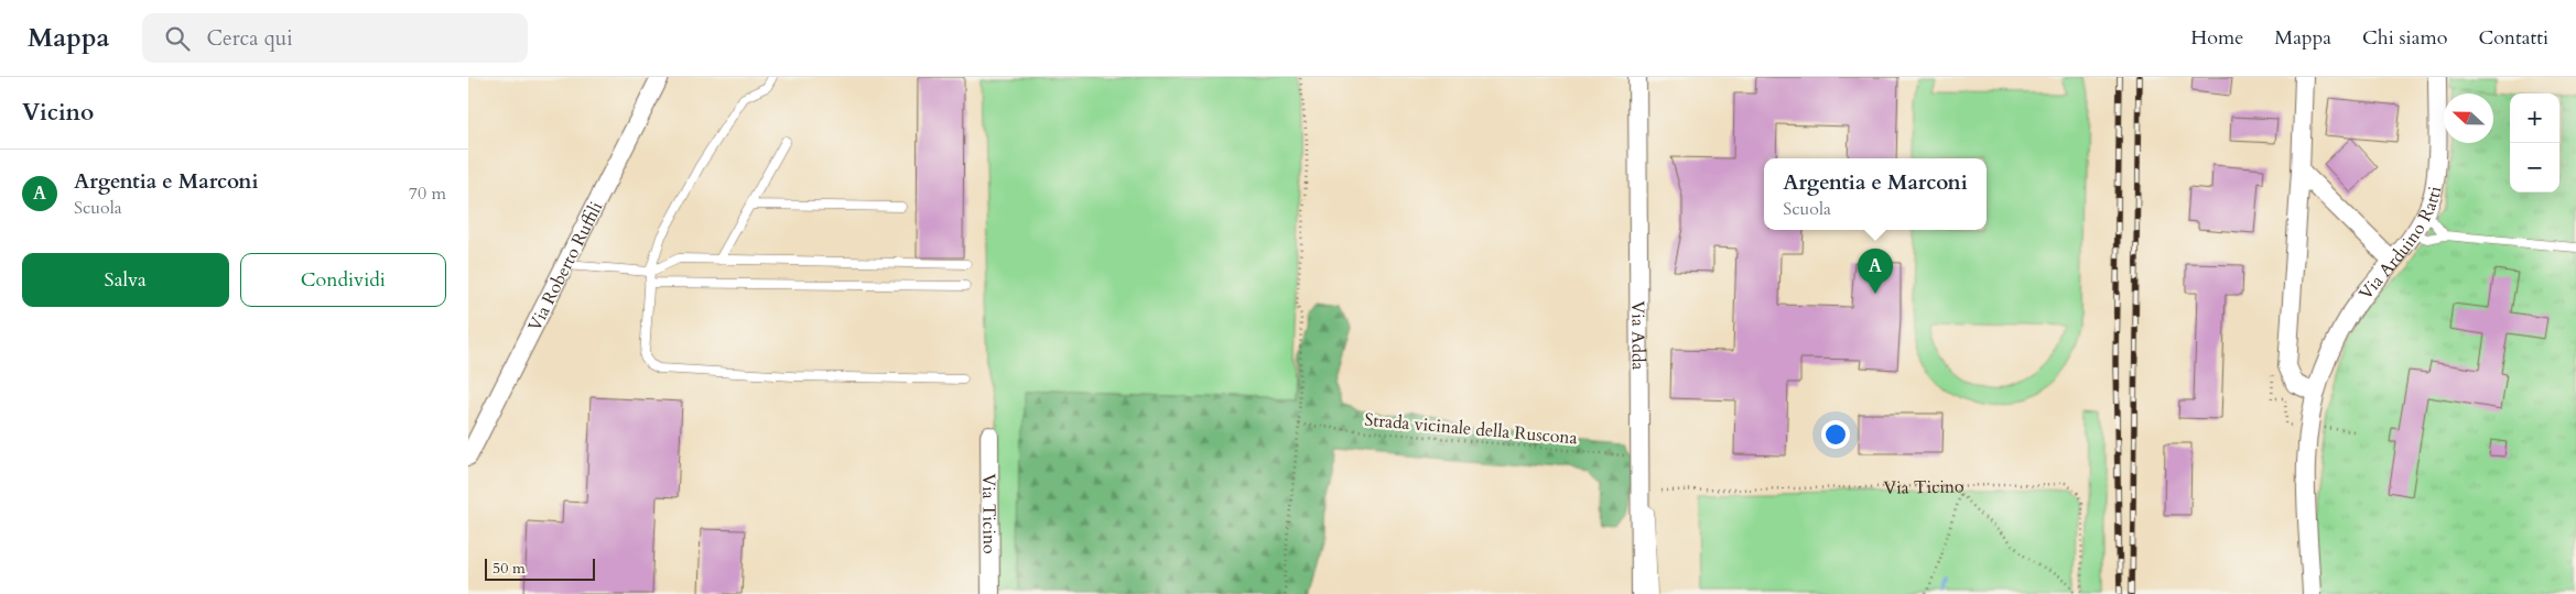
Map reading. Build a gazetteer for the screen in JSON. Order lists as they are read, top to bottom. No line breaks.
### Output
{"streets":{"street":["Via Arduino Ratti","Via Roberto Ruffili","Via Adda","Via Ticino"],"path":["Strada vicinale della Ruscona"]},"crossings":[["Via Adda","Strada vicinale della Ruscona"]],"scale_bar":"50 m","north":"left","page":{"header":"Mappa","search":"Cerca qui","nav":["Home","Mappa","Chi siamo","Contatti"],"heading":"Vicino","map_buttons":["+","−"],"list":[{"mark":"A","name":"Argentia e Marconi","note":"Scuola","value":"70 m"}],"popup":["Argentia e Marconi","Scuola"],"buttons":["Salva","Condividi"],"pins":"A","scale":"50 m"}}
